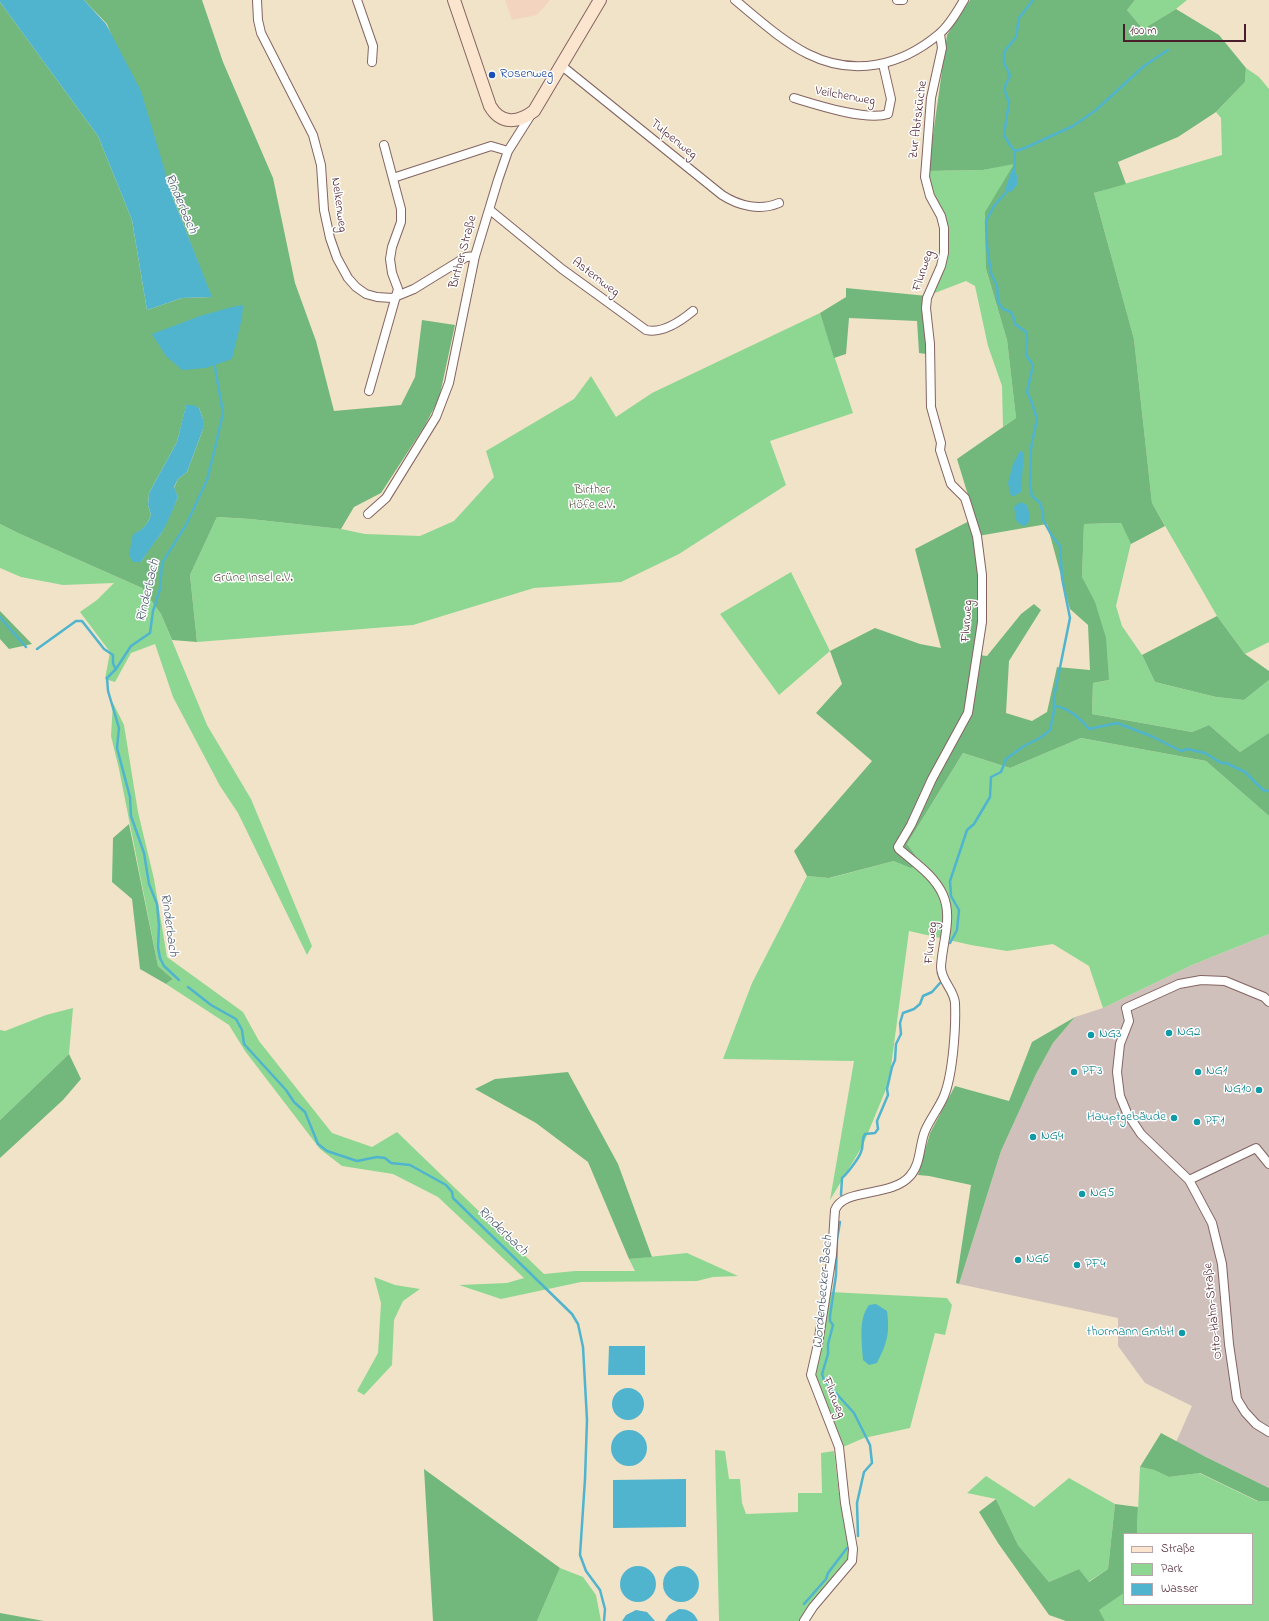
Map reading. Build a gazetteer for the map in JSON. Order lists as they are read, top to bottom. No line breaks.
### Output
{"streets":{"street":["Veilchenweg","Zur Abtsküche","Tulpenweg","Nelkenweg","Birther Straße","Flurweg","Asternweg","Otto-Hahn-Straße"]},"crossings":[["Zur Abtsküche","Flurweg"],["Tulpenweg","Birther Straße"],["Nelkenweg","Birther Straße"],["Birther Straße","Asternweg"]],"water":["Rinderbach","Wordenbecker Bach"],"parks":["Birther Höfe e.V.","Grüne Insel e.V."],"places":["Rosenweg","NG2","NG3","PF3","NG1","NG10","Hauptgebäude","PF1","NG4","NG5","NG6","PF4","thormann GmbH"],"legend":["Straße","Park","Wasser"],"scale_bar":"100 m"}
